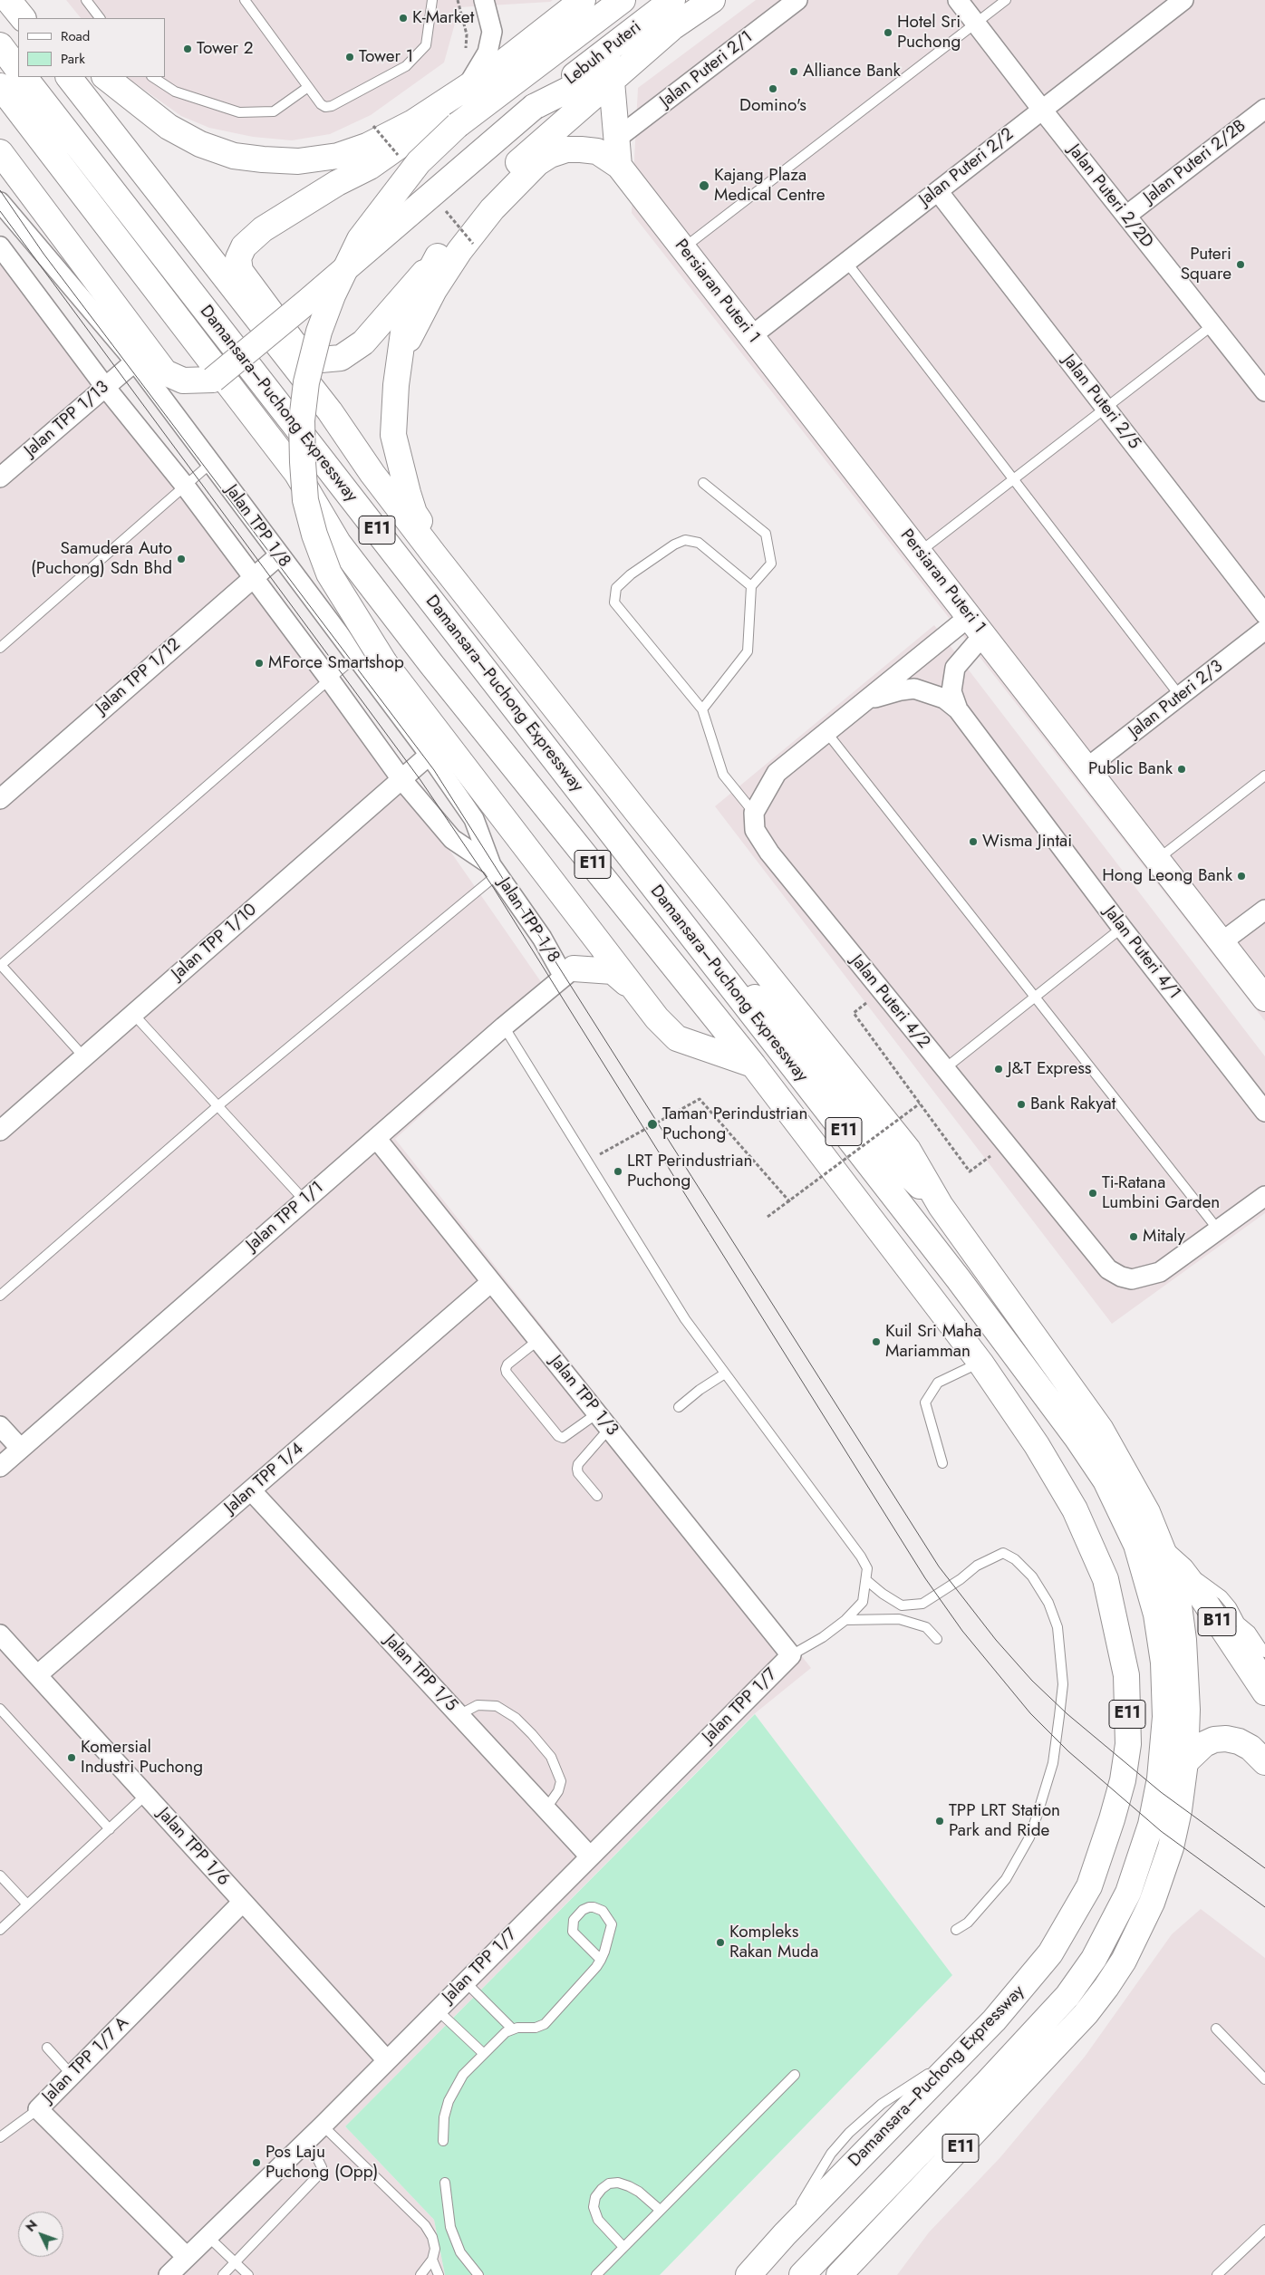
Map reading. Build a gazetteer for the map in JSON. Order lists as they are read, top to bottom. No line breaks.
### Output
{"streets":{"main road":["Lebuh Puteri","Persiaran Puteri 1","Damansara–Puchong Expressway","E11","B11"],"street":["Jalan Puteri 2/1","Jalan Puteri 2/2B","Jalan Puteri 2/2","Jalan Puteri 2/2D","Jalan Puteri 2/5","Jalan TPP 1/13","Jalan TPP 1/8","Jalan TPP 1/12","Jalan Puteri 2/3","Jalan TPP 1/10","Jalan Puteri 4/1","Jalan Puteri 4/2","Jalan TPP 1/1","Jalan TPP 1/3","Jalan TPP 1/4","Jalan TPP 1/5","Jalan TPP 1/7","Jalan TPP 1/6","Jalan TPP 1/7 A"]},"crossings":[["Jalan Puteri 2/2B","Jalan Puteri 2/2D"],["Jalan Puteri 2/2","Jalan Puteri 2/2D"],["Jalan Puteri 2/2","Persiaran Puteri 1"],["Jalan Puteri 2/2","Jalan Puteri 2/5"],["Persiaran Puteri 1","Jalan Puteri 2/3"],["Persiaran Puteri 1","Jalan Puteri 4/1"],["Damansara–Puchong Expressway","E11"],["Jalan TPP 1/13","Jalan TPP 1/8"],["Jalan TPP 1/8","Jalan TPP 1/12"],["Jalan TPP 1/8","Jalan TPP 1/10"],["Jalan TPP 1/8","Jalan TPP 1/1"],["E11","B11"],["Jalan TPP 1/1","Jalan TPP 1/3"],["Jalan TPP 1/3","Jalan TPP 1/4"],["Jalan TPP 1/3","Jalan TPP 1/7"],["Jalan TPP 1/4","Jalan TPP 1/5"],["Jalan TPP 1/4","Jalan TPP 1/6"],["Jalan TPP 1/5","Jalan TPP 1/7"],["Jalan TPP 1/7","Jalan TPP 1/6"],["Jalan TPP 1/7","Jalan TPP 1/7 A"],["Jalan TPP 1/6","Jalan TPP 1/7 A"]],"places":["K-Market","Hotel Sri Puchong","Tower 2","Tower 1","Alliance Bank","Domino's","Kajang Plaza Medical Centre","Puteri Square","Samudera Auto (Puchong) Sdn Bhd","MForce Smartshop","Public Bank","Wisma Jintai","Hong Leong Bank","J&T Express","Bank Rakyat","Taman Perindustrian Puchong","LRT Perindustrian Puchong","Ti-Ratana Lumbini Garden","Mitaly","Kuil Sri Maha Mariamman","Komersial Industri Puchong","TPP LRT Station Park and Ride","Kompleks Rakan Muda","Pos Laju Puchong (Opp)"],"legend":["Road","Park"],"north":"top left"}
